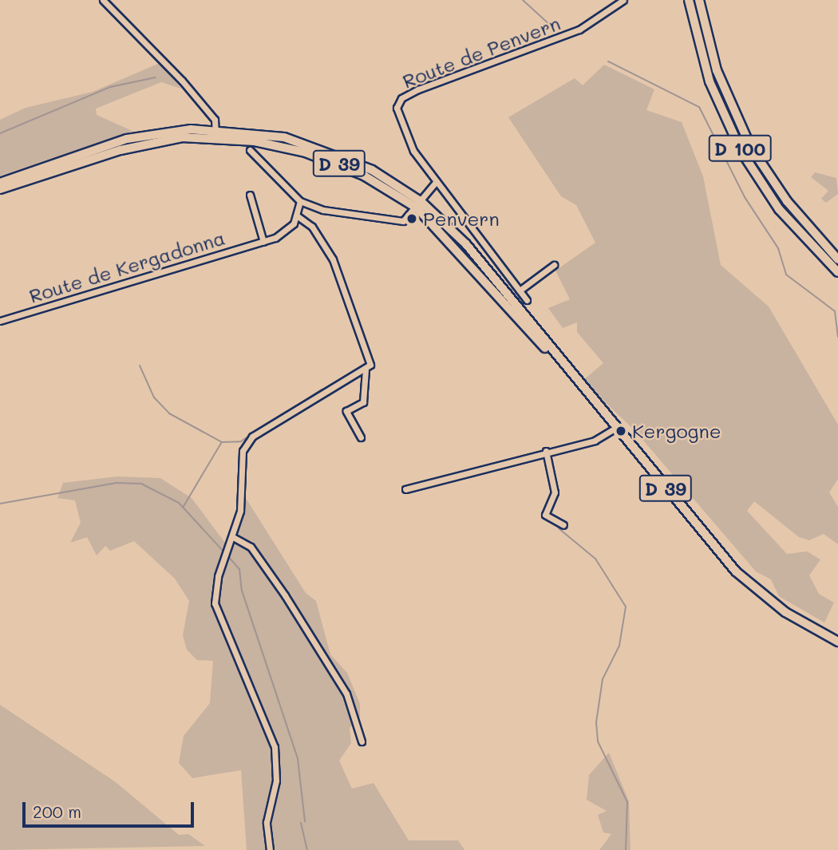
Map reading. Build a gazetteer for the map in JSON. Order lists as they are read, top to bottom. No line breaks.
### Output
{"streets":{"highway":["D 100"],"main road":["D 39"],"street":["Route de Penvern","Route de Kergadonna"]},"places":["Penvern","Kergogne"],"scale_bar":"200 m"}
